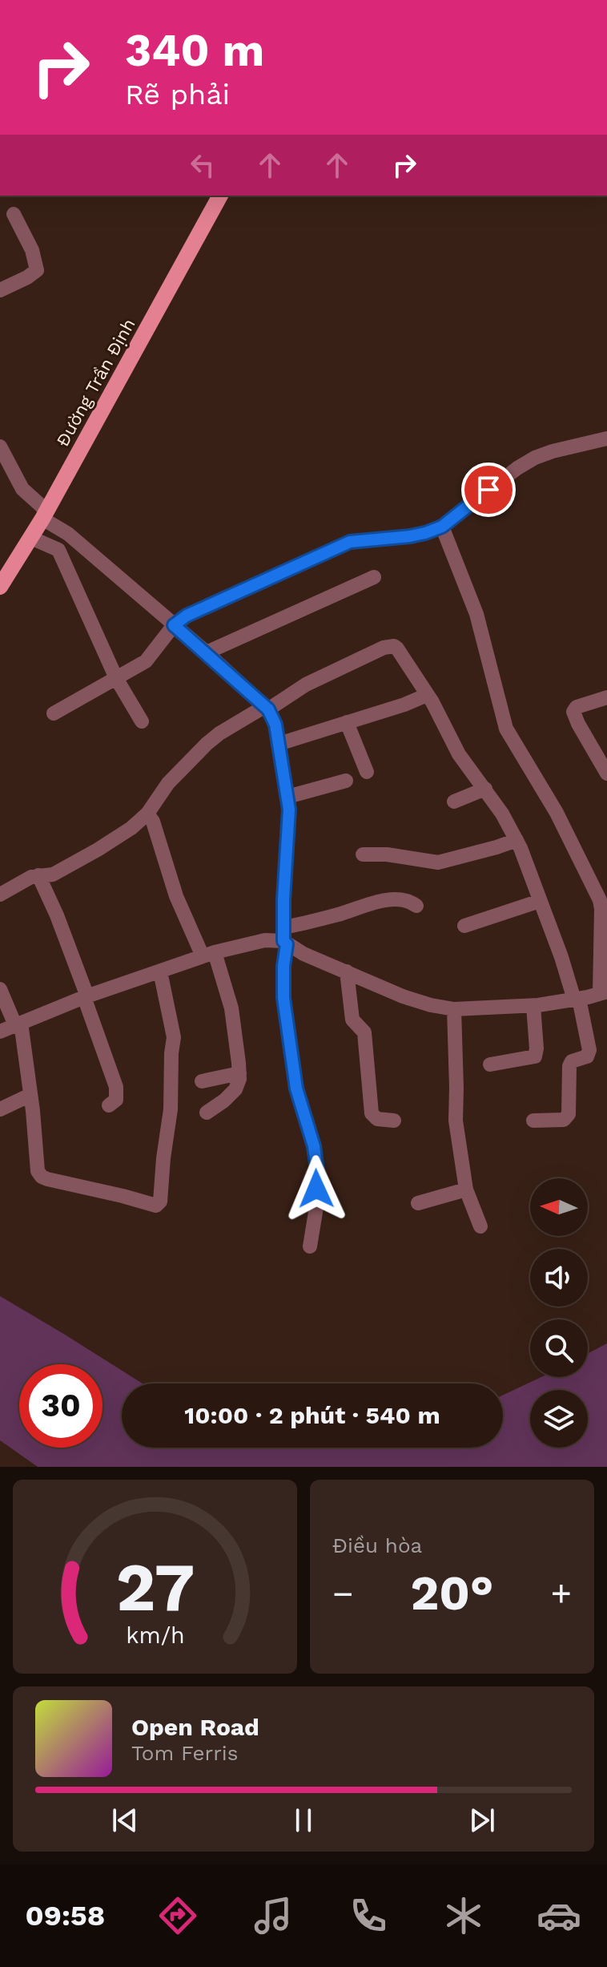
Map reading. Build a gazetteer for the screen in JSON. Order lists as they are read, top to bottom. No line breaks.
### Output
{"streets":{"main road":["Đường Trần Định"]},"north":"left","page":{"turn":["340 m","Rẽ phải"],"limit":"30","trip":"10:00 · 2 phút · 540 m","tile":"Điều hòa","heat":["−","20°","+"],"song":["Open Road","Tom Ferris"],"tabs":"09:58","gauge":["27","km/h"]}}
